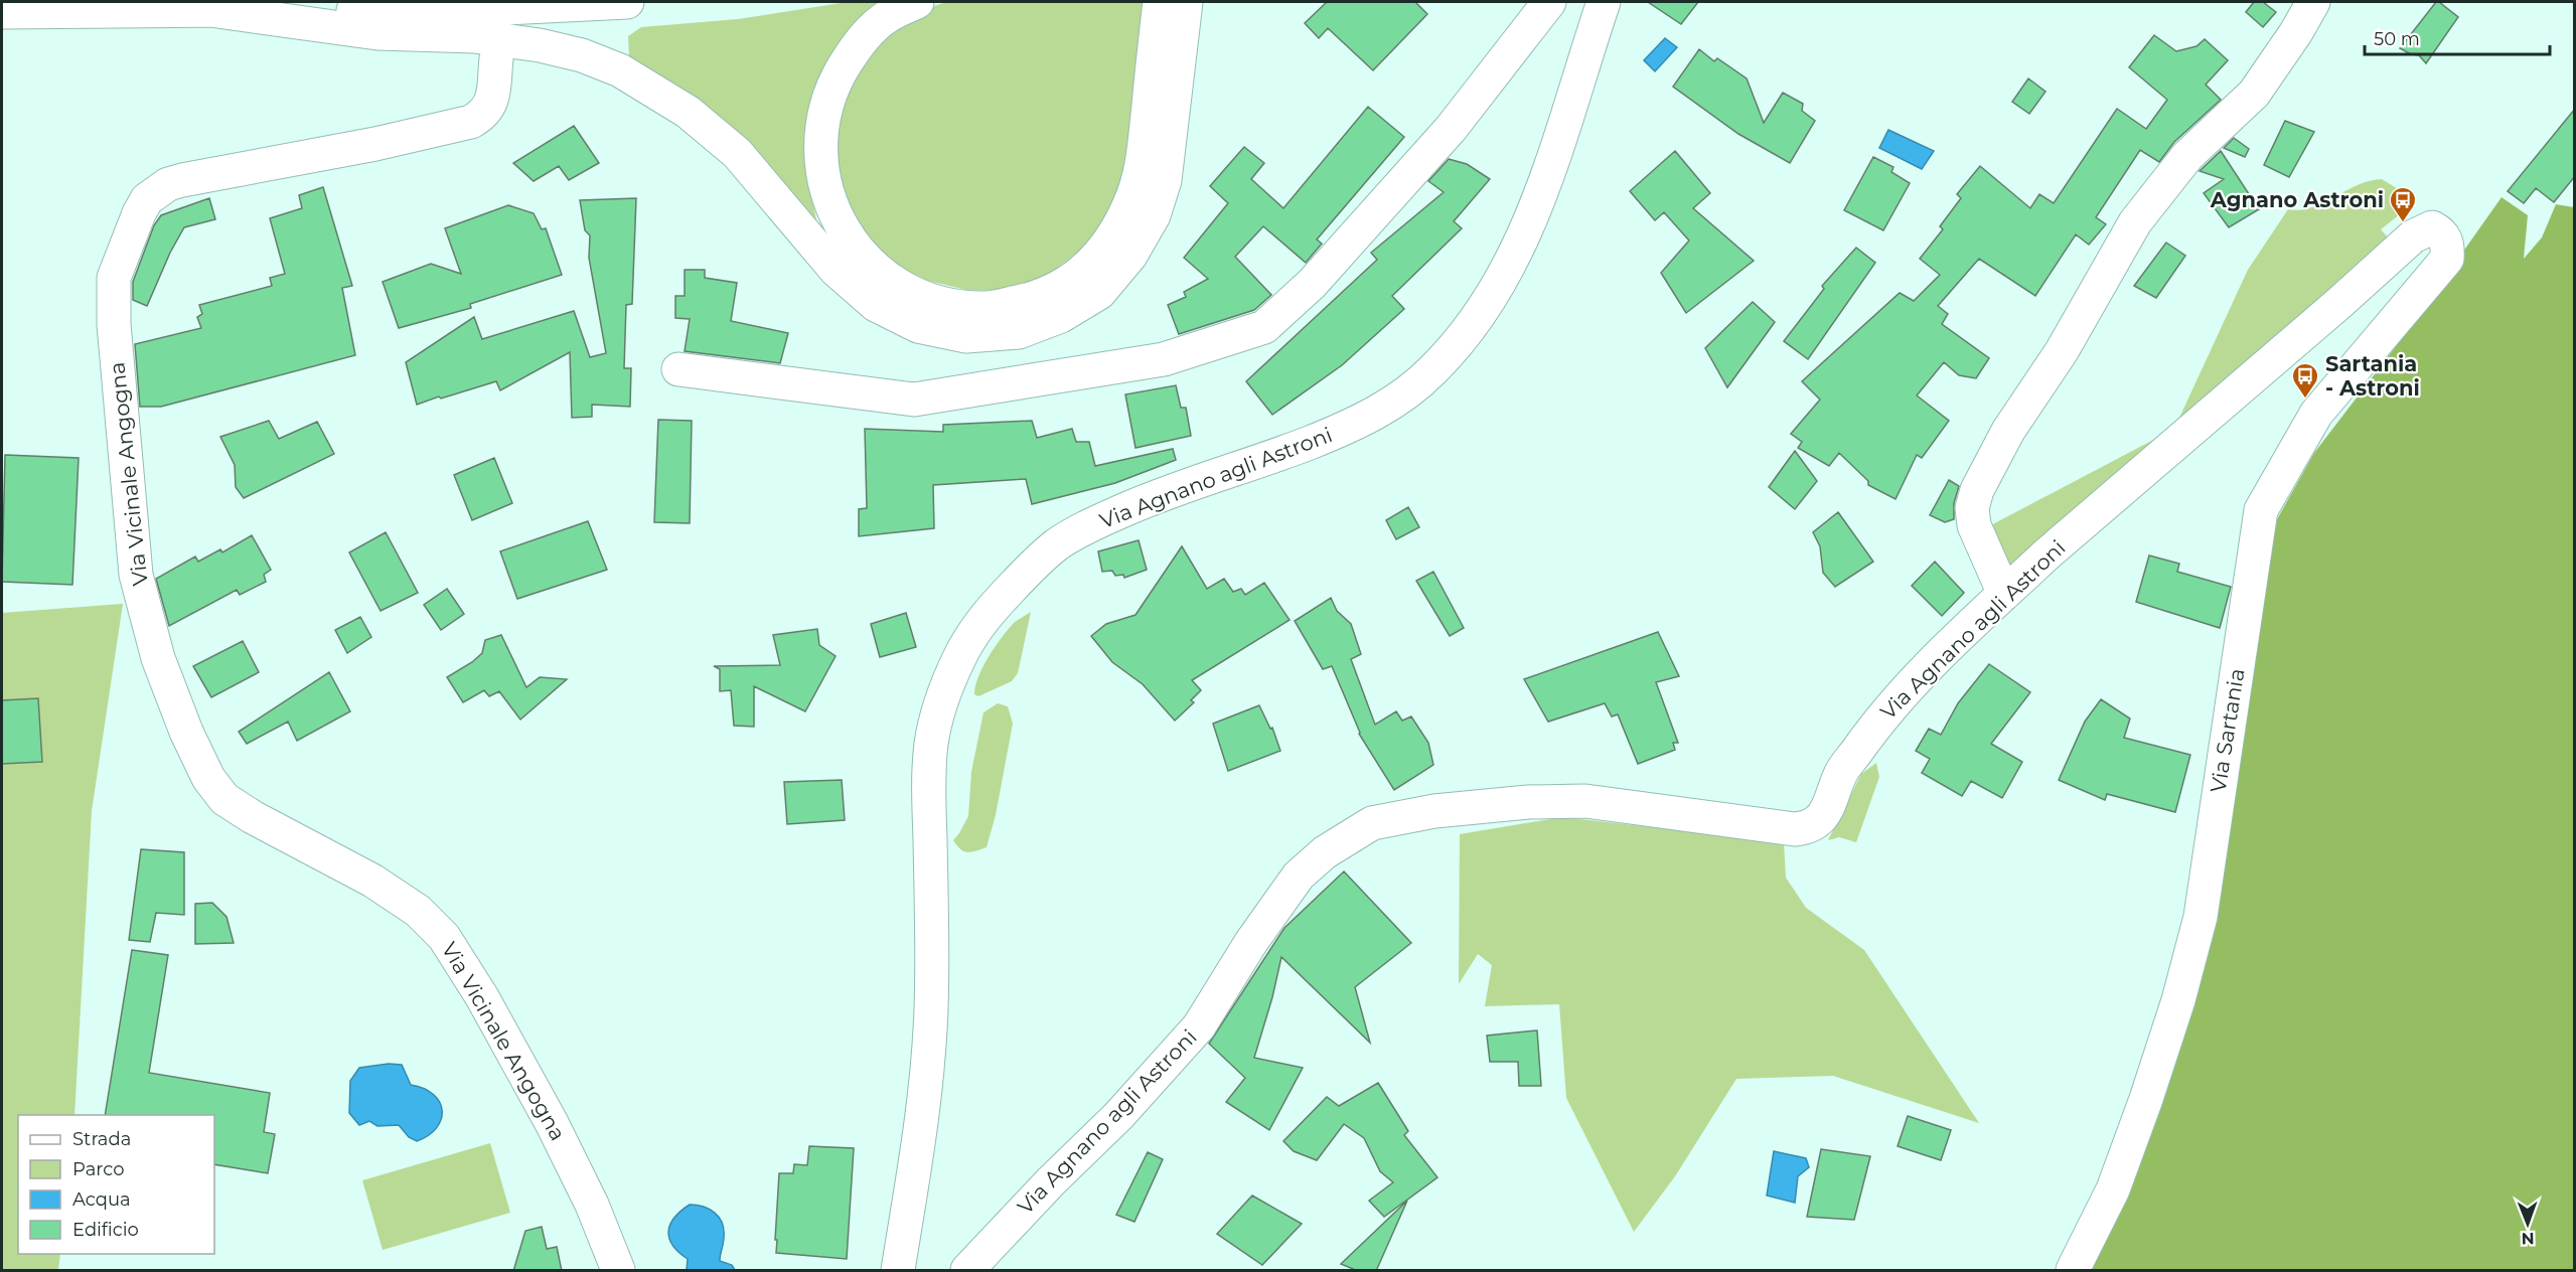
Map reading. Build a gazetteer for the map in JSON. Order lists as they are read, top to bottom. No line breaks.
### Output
{"streets":{"main road":["Via Vicinale Angogna","Via Agnano agli Astroni","Via Sartania"]},"crossings":[["Via Agnano agli Astroni","Via Sartania"]],"places":{"bus stop":["Agnano Astroni","Sartania - Astroni"]},"legend":["Strada","Parco","Acqua","Edificio"],"scale_bar":"50 m","north":"bottom"}
